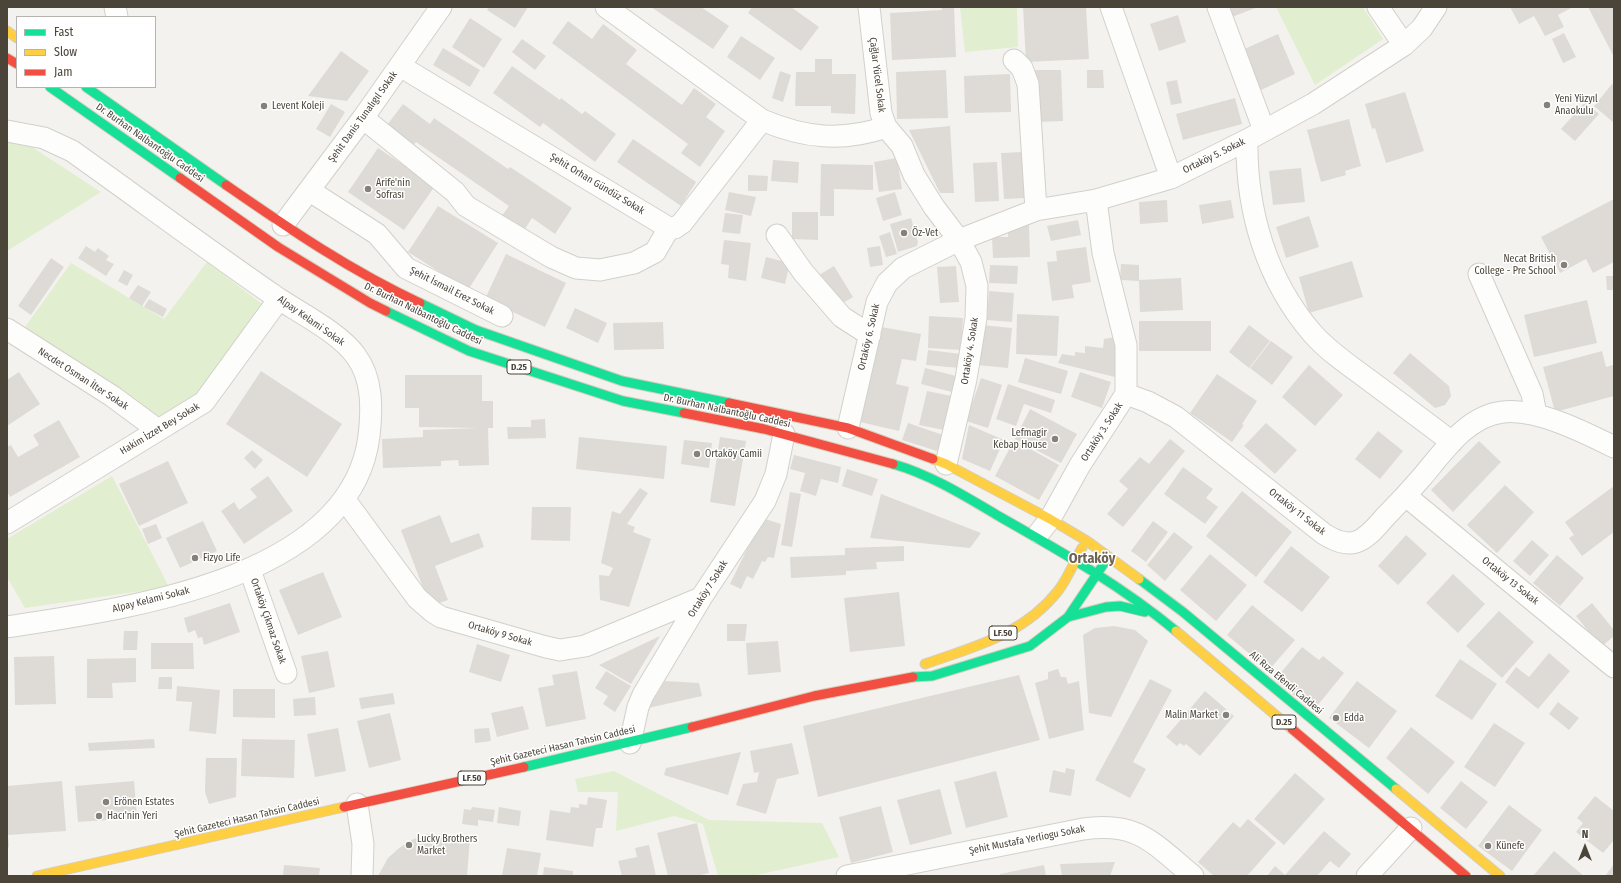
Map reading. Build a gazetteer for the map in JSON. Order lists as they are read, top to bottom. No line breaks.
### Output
{"streets":{"main road":["Dr. Burhan Nalbantoğlu Caddesi","D.25","LF.50","Ali Rıza Efendi Caddesi","Şehit Gazeteci Hasan Tahsin Caddesi"],"street":["Çağlar Yücel Sokak","Şehit Danis Tunalıgıl Sokak","Ortaköy 5. Sokak","Şehit Orhan Gündüz Sokak","Şehit İsmail Erez Sokak","Alpay Kelami Sokak","Ortaköy 6. Sokak","Ortaköy 4. Sokak","Necdet Osman İlter Sokak","Hakim İzzet Bey Sokak","Ortaköy 3. Sokak","Ortaköy 11 Sokak","Ortaköy 13 Sokak","Ortaköy 7 Sokak","Ortaköy Çikmaz Sokak","Ortaköy 9 Sokak","Şehit Mustafa Yerliogu Sokak"]},"crossings":[["Çağlar Yücel Sokak","Ortaköy 5. Sokak"],["Çağlar Yücel Sokak","Ortaköy 6. Sokak"],["Çağlar Yücel Sokak","Ortaköy 4. Sokak"],["Şehit Danis Tunalıgıl Sokak","Dr. Burhan Nalbantoğlu Caddesi"],["Şehit Danis Tunalıgıl Sokak","Şehit Orhan Gündüz Sokak"],["Şehit Danis Tunalıgıl Sokak","Şehit İsmail Erez Sokak"],["Dr. Burhan Nalbantoğlu Caddesi","Ortaköy 6. Sokak"],["Dr. Burhan Nalbantoğlu Caddesi","Ortaköy 4. Sokak"],["Dr. Burhan Nalbantoğlu Caddesi","D.25"],["Dr. Burhan Nalbantoğlu Caddesi","Ortaköy 3. Sokak"],["Dr. Burhan Nalbantoğlu Caddesi","Ortaköy 7 Sokak"],["Dr. Burhan Nalbantoğlu Caddesi","Ali Rıza Efendi Caddesi"],["Dr. Burhan Nalbantoğlu Caddesi","Şehit Gazeteci Hasan Tahsin Caddesi"],["Ortaköy 5. Sokak","Ortaköy 6. Sokak"],["Ortaköy 5. Sokak","Ortaköy 4. Sokak"],["Ortaköy 5. Sokak","Ortaköy 3. Sokak"],["Alpay Kelami Sokak","Hakim İzzet Bey Sokak"],["Alpay Kelami Sokak","Ortaköy Çikmaz Sokak"],["Alpay Kelami Sokak","Ortaköy 9 Sokak"],["Ortaköy 6. Sokak","Ortaköy 4. Sokak"],["D.25","Şehit Gazeteci Hasan Tahsin Caddesi"],["Necdet Osman İlter Sokak","Hakim İzzet Bey Sokak"],["Ortaköy 3. Sokak","Ortaköy 11 Sokak"],["Ortaköy 3. Sokak","Ali Rıza Efendi Caddesi"],["Ortaköy 11 Sokak","Ortaköy 13 Sokak"],["Ortaköy 7 Sokak","Ortaköy 9 Sokak"],["Ortaköy 7 Sokak","Şehit Gazeteci Hasan Tahsin Caddesi"],["Ali Rıza Efendi Caddesi","Şehit Gazeteci Hasan Tahsin Caddesi"]],"districts":["Ortaköy"],"places":["Yeni Yüzyıl Anaokulu","Levent Koleji","Arife'nin Sofrası","Öz-Vet","Necat British College - Pre School","Lefmagir Kebap House","Ortaköy Camii","Fizyo Life","Malin Market","Edda","Erönen Estates","Hacı'nin Yeri","Lucky Brothers Market","Künefe"],"legend":["Fast","Slow","Jam"],"north":"top"}
